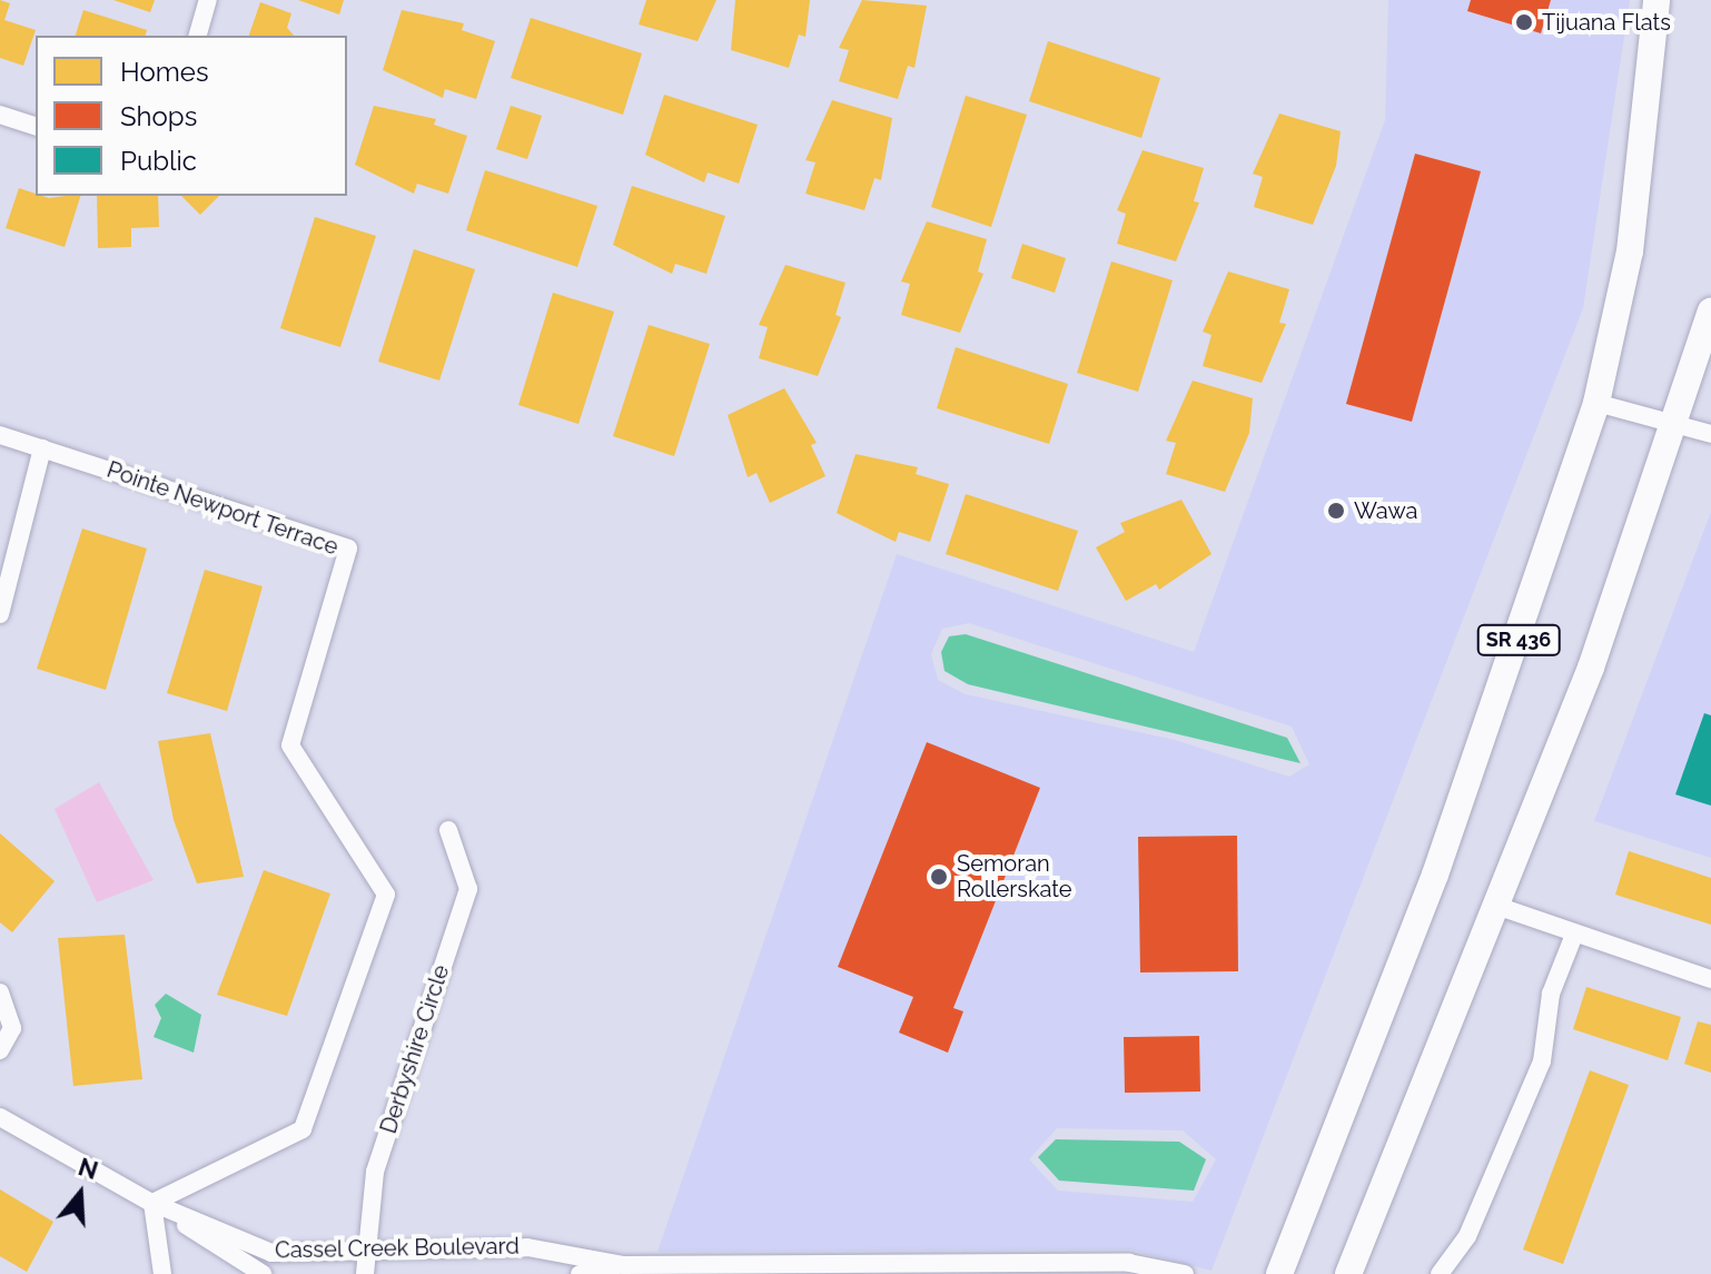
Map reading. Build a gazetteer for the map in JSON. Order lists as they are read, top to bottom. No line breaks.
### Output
{"streets":{"main road":["SR 436"],"street":["Pointe Newport Terrace","Derbyshire Circle","Cassel Creek Boulevard"]},"crossings":[["Pointe Newport Terrace","Cassel Creek Boulevard"],["Derbyshire Circle","Cassel Creek Boulevard"]],"places":["Tijuana Flats","Wawa","Semoran Rollerskate"],"legend":["Homes","Shops","Public"],"north":"top"}
